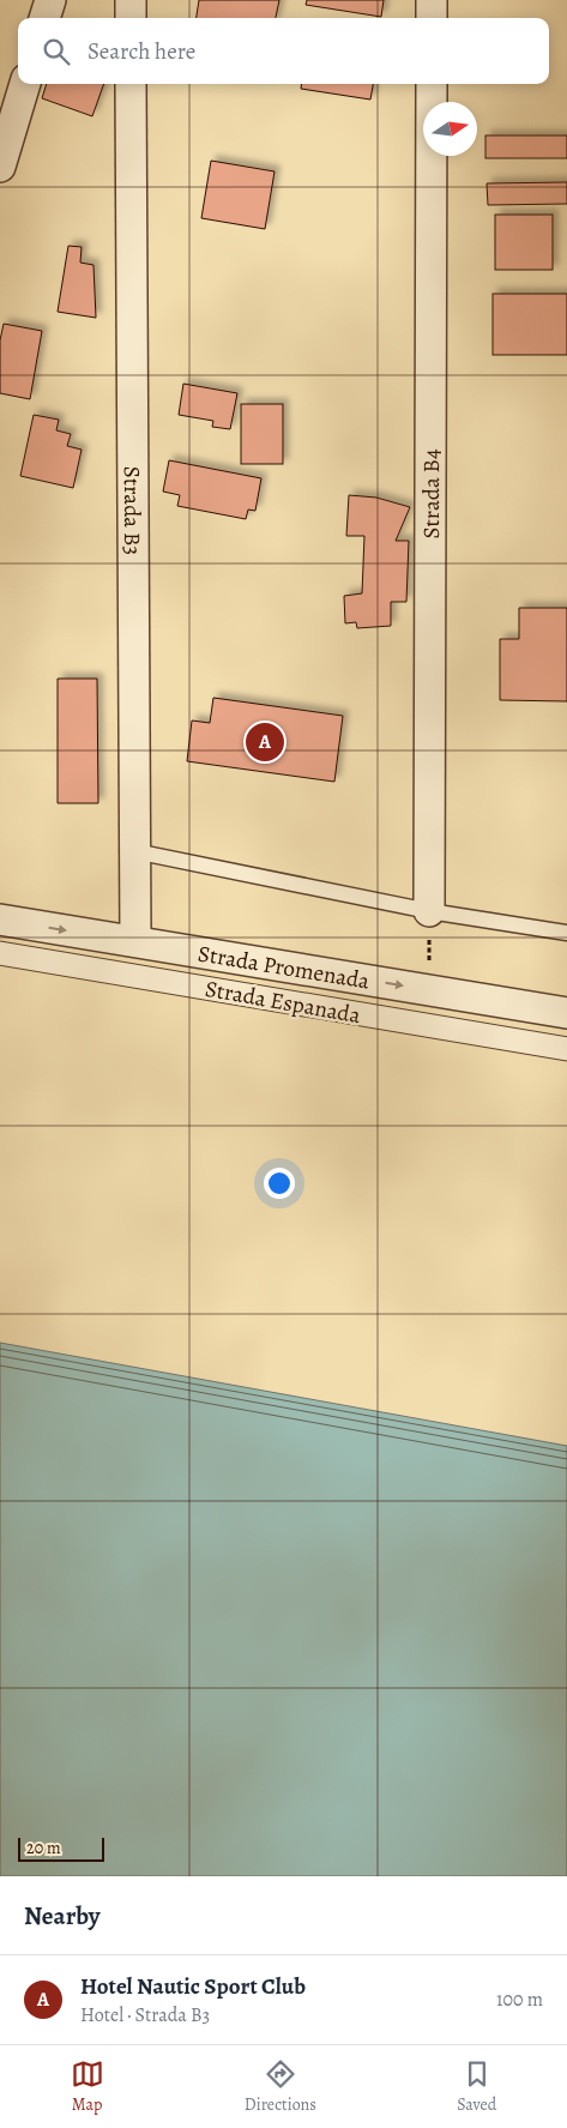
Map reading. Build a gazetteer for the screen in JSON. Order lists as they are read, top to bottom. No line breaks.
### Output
{"streets":{"street":["Strada B4","Strada B3","Strada Promenada","Strada Espanada"]},"crossings":[["Strada B3","Strada Promenada"]],"one_way":["Strada Promenada"],"scale_bar":"20 m","north":"right","page":{"search":"Search here","pins":"A","scale":"20 m","heading":"Nearby","list":[{"mark":"A","name":"Hotel Nautic Sport Club","note":"Hotel · Strada B3","value":"100 m"}],"nav":["Map","Directions","Saved"]}}
